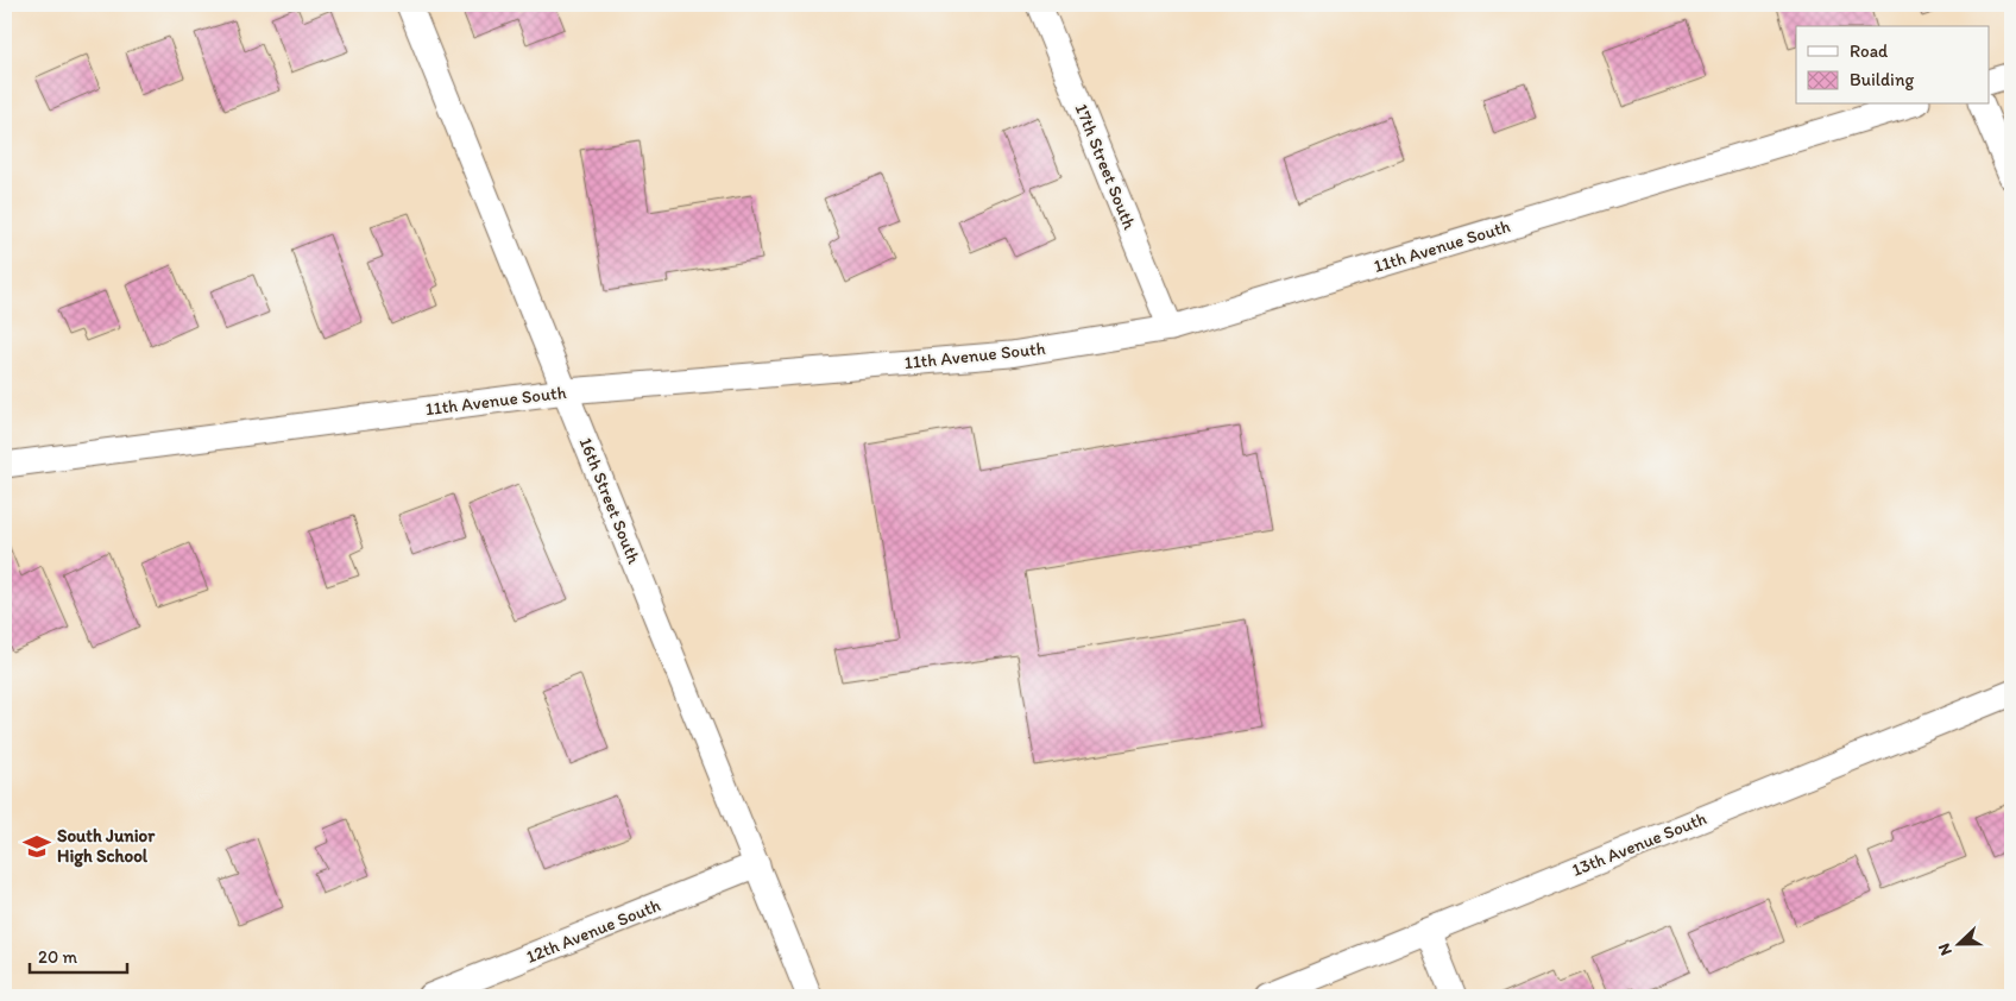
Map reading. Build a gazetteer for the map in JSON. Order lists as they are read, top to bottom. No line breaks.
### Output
{"streets":{"street":["17th Street South","11th Avenue South","16th Street South","13th Avenue South","12th Avenue South"]},"crossings":[["17th Street South","11th Avenue South"],["11th Avenue South","16th Street South"],["16th Street South","12th Avenue South"]],"places":{"school or university":["South Junior High School"]},"legend":["Road","Building"],"scale_bar":"20 m","north":"left"}
